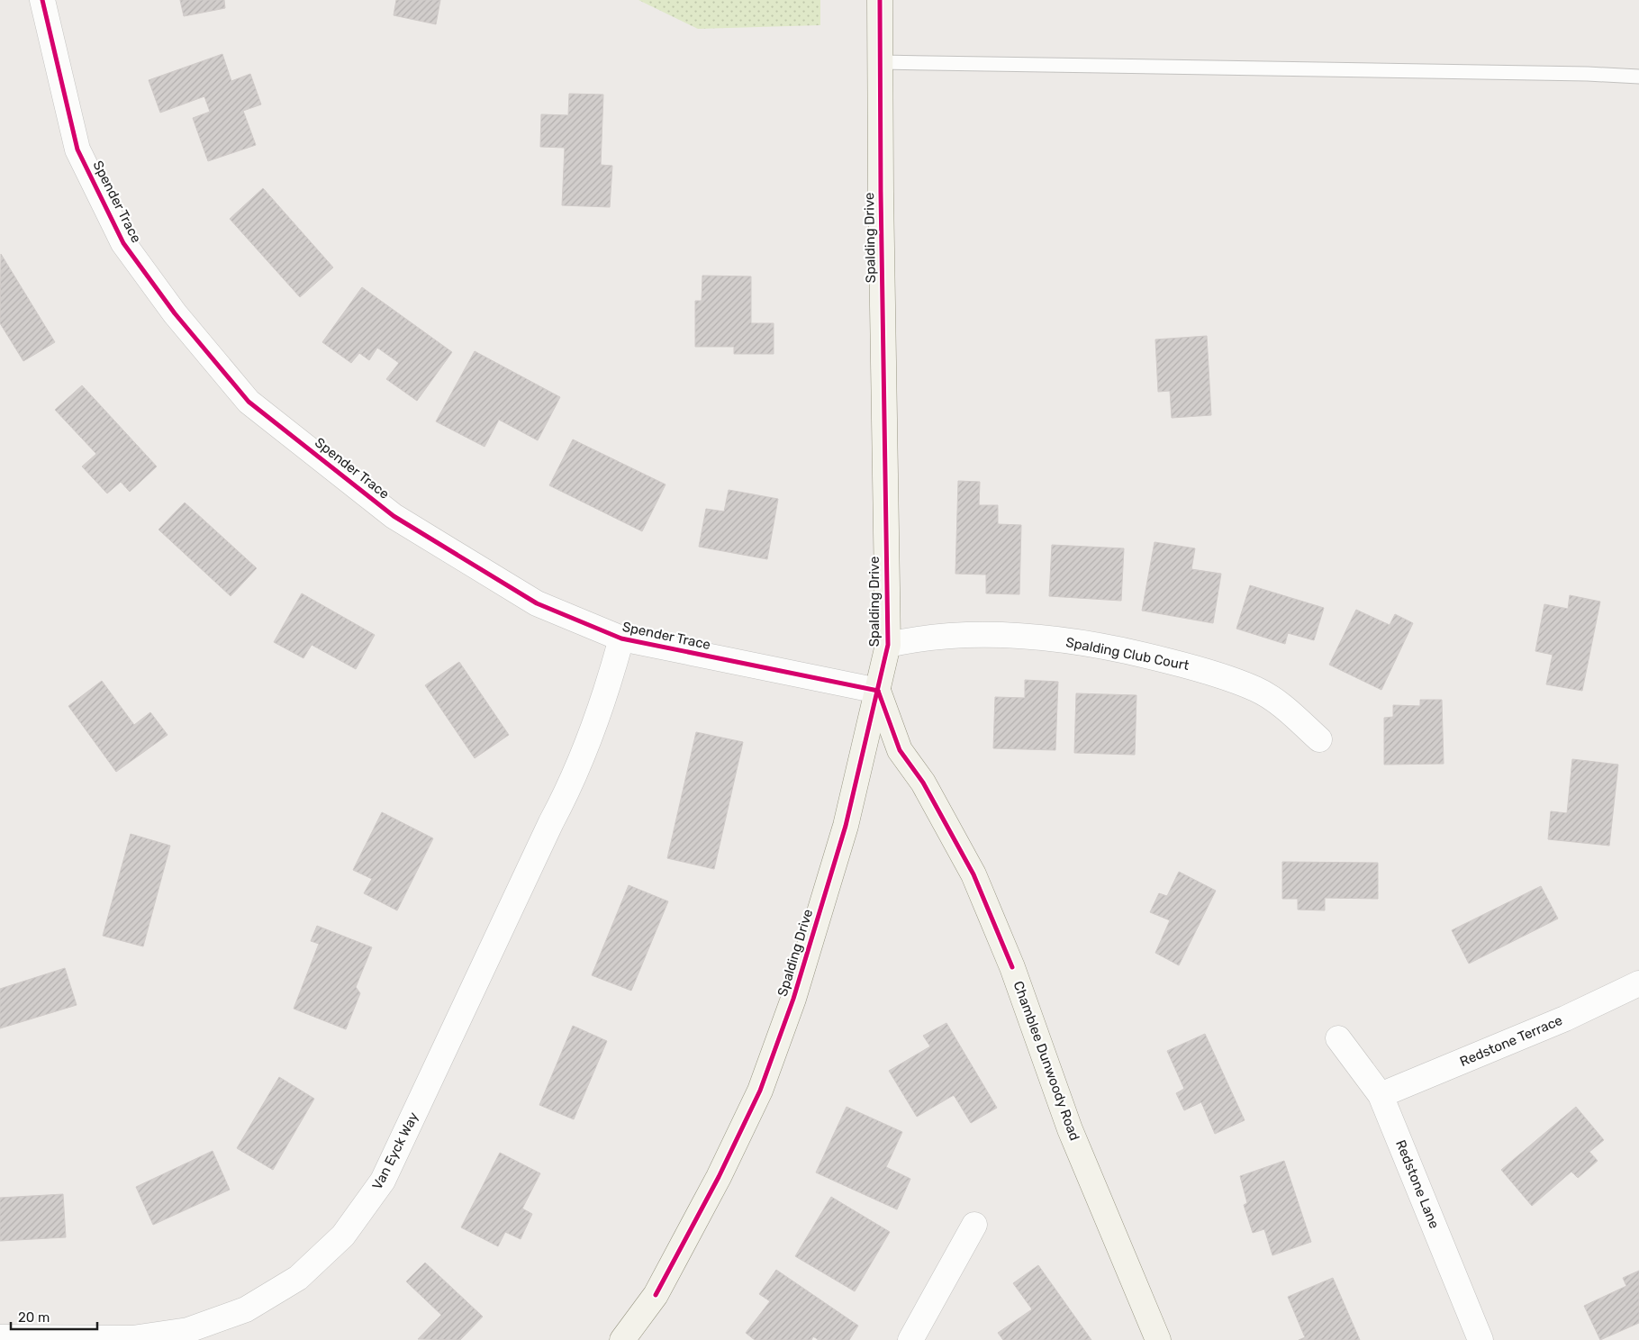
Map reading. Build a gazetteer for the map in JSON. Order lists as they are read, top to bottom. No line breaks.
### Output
{"streets":{"street":["Spender Trace","Spalding Drive","Spalding Club Court","Redstone Terrace","Chamblee Dunwoody Road","Van Eyck Way","Redstone Lane"]},"crossings":[["Spender Trace","Spalding Drive"],["Spender Trace","Chamblee Dunwoody Road"],["Spender Trace","Van Eyck Way"],["Spalding Drive","Spalding Club Court"],["Spalding Drive","Chamblee Dunwoody Road"],["Redstone Terrace","Redstone Lane"]],"scale_bar":"20 m"}
